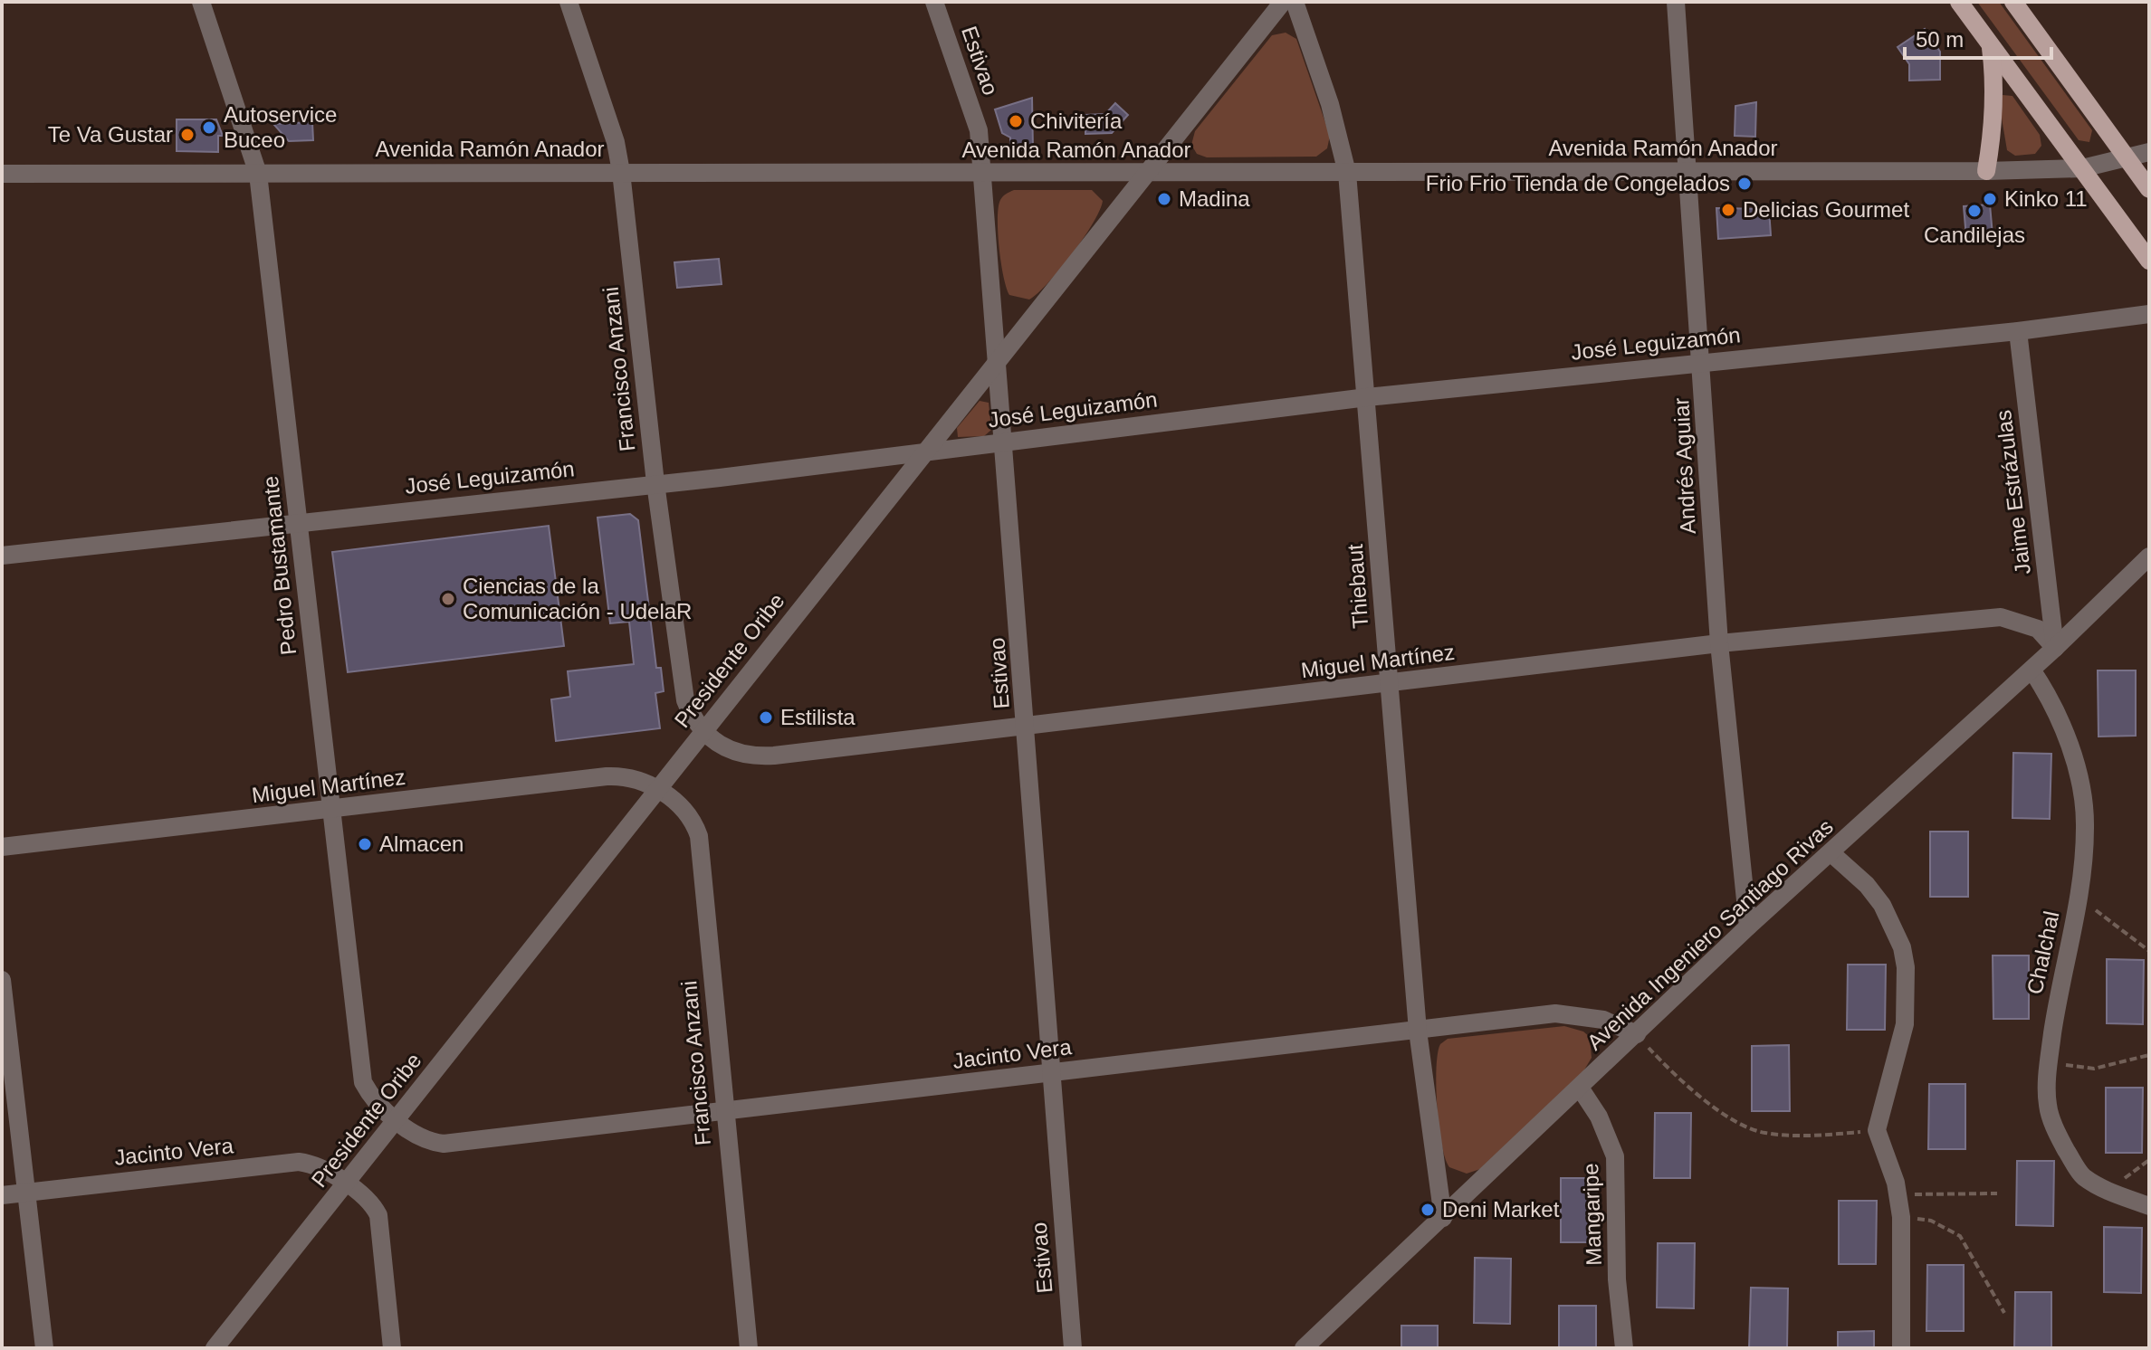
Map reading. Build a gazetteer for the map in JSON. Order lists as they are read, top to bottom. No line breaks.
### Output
{"streets":{"street":["Estivao","Avenida Ramón Anador","José Leguizamón","Francisco Anzani","Andrés Aguiar","Jaime Estrázulas","Pedro Bustamante","Thiebaut","Presidente Oribe","Miguel Martínez","Avenida Ingeniero Santiago Rivas","Chalchal","Jacinto Vera","Mangaripe"]},"crossings":[["Estivao","Avenida Ramón Anador"],["Estivao","José Leguizamón"],["Estivao","Presidente Oribe"],["Estivao","Miguel Martínez"],["Estivao","Jacinto Vera"],["Avenida Ramón Anador","Francisco Anzani"],["Avenida Ramón Anador","Andrés Aguiar"],["Avenida Ramón Anador","Pedro Bustamante"],["Avenida Ramón Anador","Thiebaut"],["Avenida Ramón Anador","Presidente Oribe"],["José Leguizamón","Francisco Anzani"],["José Leguizamón","Andrés Aguiar"],["José Leguizamón","Jaime Estrázulas"],["José Leguizamón","Pedro Bustamante"],["José Leguizamón","Thiebaut"],["José Leguizamón","Presidente Oribe"],["Francisco Anzani","Presidente Oribe"],["Francisco Anzani","Miguel Martínez"],["Francisco Anzani","Jacinto Vera"],["Andrés Aguiar","Miguel Martínez"],["Andrés Aguiar","Avenida Ingeniero Santiago Rivas"],["Jaime Estrázulas","Miguel Martínez"],["Jaime Estrázulas","Avenida Ingeniero Santiago Rivas"],["Pedro Bustamante","Presidente Oribe"],["Pedro Bustamante","Miguel Martínez"],["Pedro Bustamante","Jacinto Vera"],["Thiebaut","Miguel Martínez"],["Thiebaut","Avenida Ingeniero Santiago Rivas"],["Thiebaut","Jacinto Vera"],["Presidente Oribe","Miguel Martínez"],["Presidente Oribe","Jacinto Vera"],["Miguel Martínez","Avenida Ingeniero Santiago Rivas"],["Avenida Ingeniero Santiago Rivas","Chalchal"],["Avenida Ingeniero Santiago Rivas","Jacinto Vera"],["Avenida Ingeniero Santiago Rivas","Mangaripe"]],"places":["Chivitería","Autoservice Buceo","Te Va Gustar","Frio Frio Tienda de Congelados","Madina","Kinko 11","Delicias Gourmet","Candilejas","Ciencias de la Comunicación - UdelaR","Estilista","Almacen","Deni Market"],"scale_bar":"50 m"}
